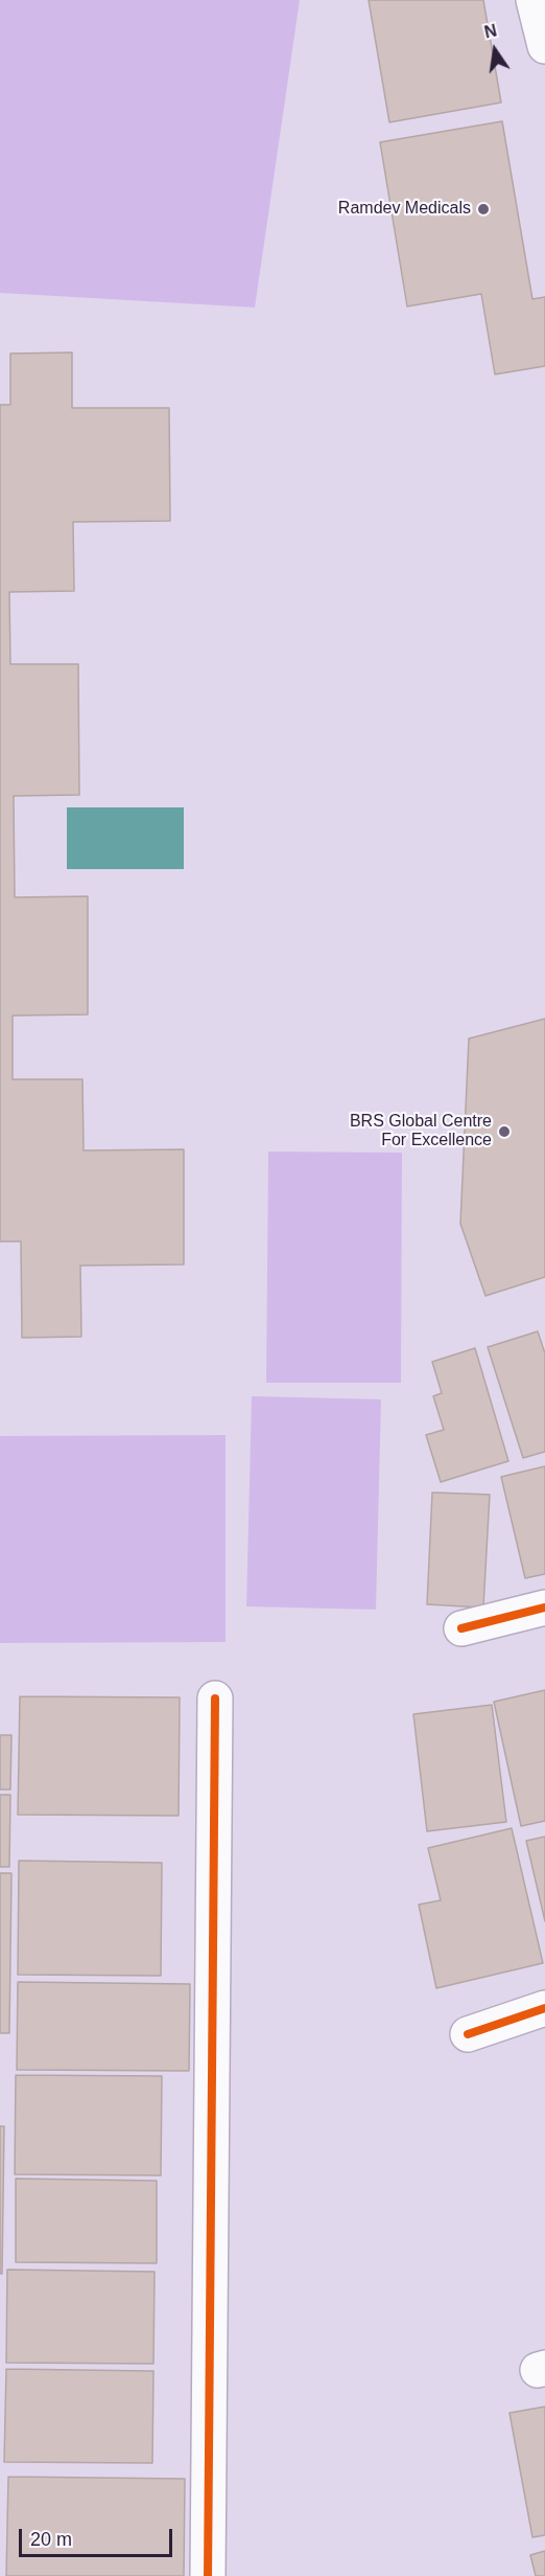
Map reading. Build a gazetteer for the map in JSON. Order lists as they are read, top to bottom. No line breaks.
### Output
{"places":["Ramdev Medicals","BRS Global Centre For Excellence"],"scale_bar":"20 m","north":"top"}
